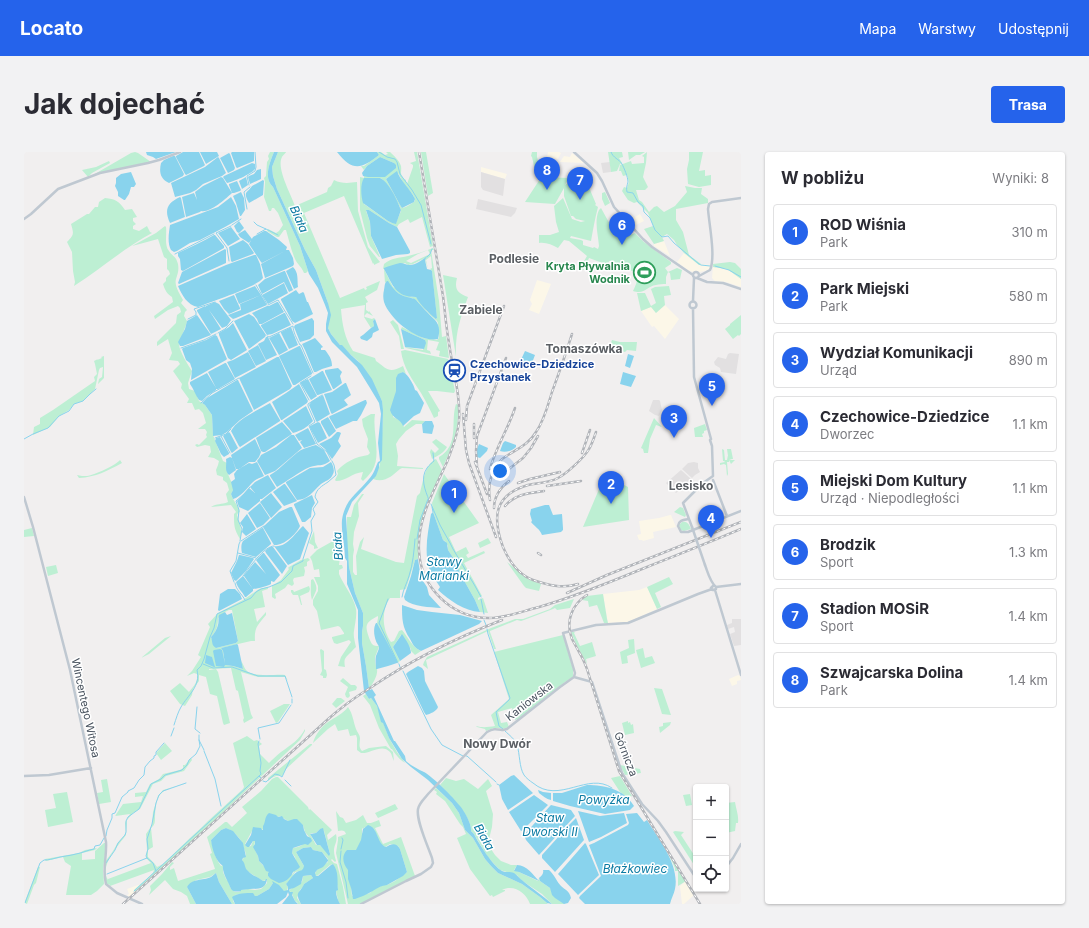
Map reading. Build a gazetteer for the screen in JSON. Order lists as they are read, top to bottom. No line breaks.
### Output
{"streets":{"street":["Kaniowska","Wincentego Witosa","Górnicza"]},"crossings":[["Kaniowska","Górnicza"]],"districts":["Podlesie","Zabiele","Tomaszówka","Lesisko","Nowy Dwór"],"water":["Biała","Stawy Marianki","Powyżka","Staw Dworski II","Błażkowiec"],"places":{"sports":["Kryta Pływalnia Wodnik"],"station":["Czechowice-Dziedzice Przystanek"]},"page":{"header":"Locato","nav":["Mapa","Warstwy","Udostępnij"],"buttons":"Trasa","title":"Jak dojechać","heading":["W pobliżu","Wyniki: 8"],"pins":["8","7","6","5","3","2","1","4"],"list":[{"mark":"1","name":"ROD Wiśnia","note":"Park","value":"310 m"},{"mark":"2","name":"Park Miejski","note":"Park","value":"580 m"},{"mark":"3","name":"Wydział Komunikacji","note":"Urząd","value":"890 m"},{"mark":"4","name":"Czechowice-Dziedzice","note":"Dworzec","value":"1.1 km"},{"mark":"5","name":"Miejski Dom Kultury","note":"Urząd · Niepodległości","value":"1.1 km"},{"mark":"6","name":"Brodzik","note":"Sport","value":"1.3 km"},{"mark":"7","name":"Stadion MOSiR","note":"Sport","value":"1.4 km"},{"mark":"8","name":"Szwajcarska Dolina","note":"Park","value":"1.4 km"}],"map_buttons":["+","−"]}}
